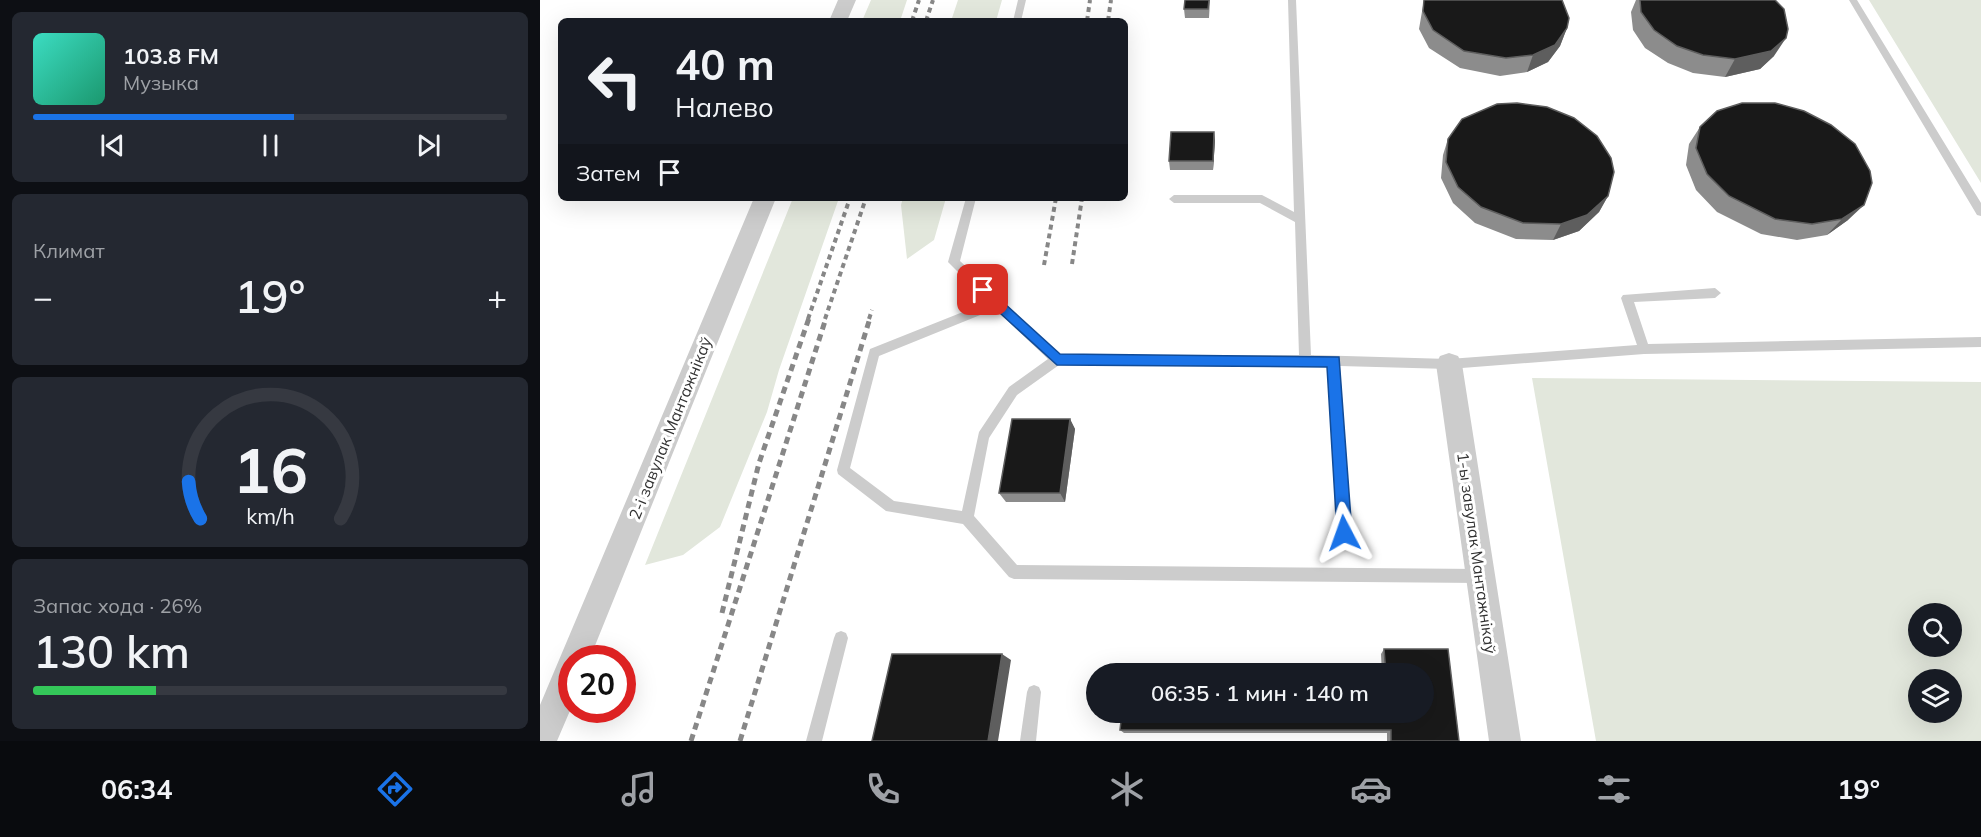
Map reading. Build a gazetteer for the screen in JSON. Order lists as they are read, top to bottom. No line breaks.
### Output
{"streets":{"street":["2-і завулак Мантажнікаў","1-ы завулак Мантажнікаў"]},"page":{"turn":["40 m","Налево"],"song":["103.8 FM","Музыка"],"then":"Затем","tile":["Климат",["Запас хода · 26%","130 km"]],"heat":["−","19°","+"],"limit":"20","trip":"06:35 · 1 мин · 140 m","tabs":["06:34","19°"],"gauge":["16","km/h"]}}
